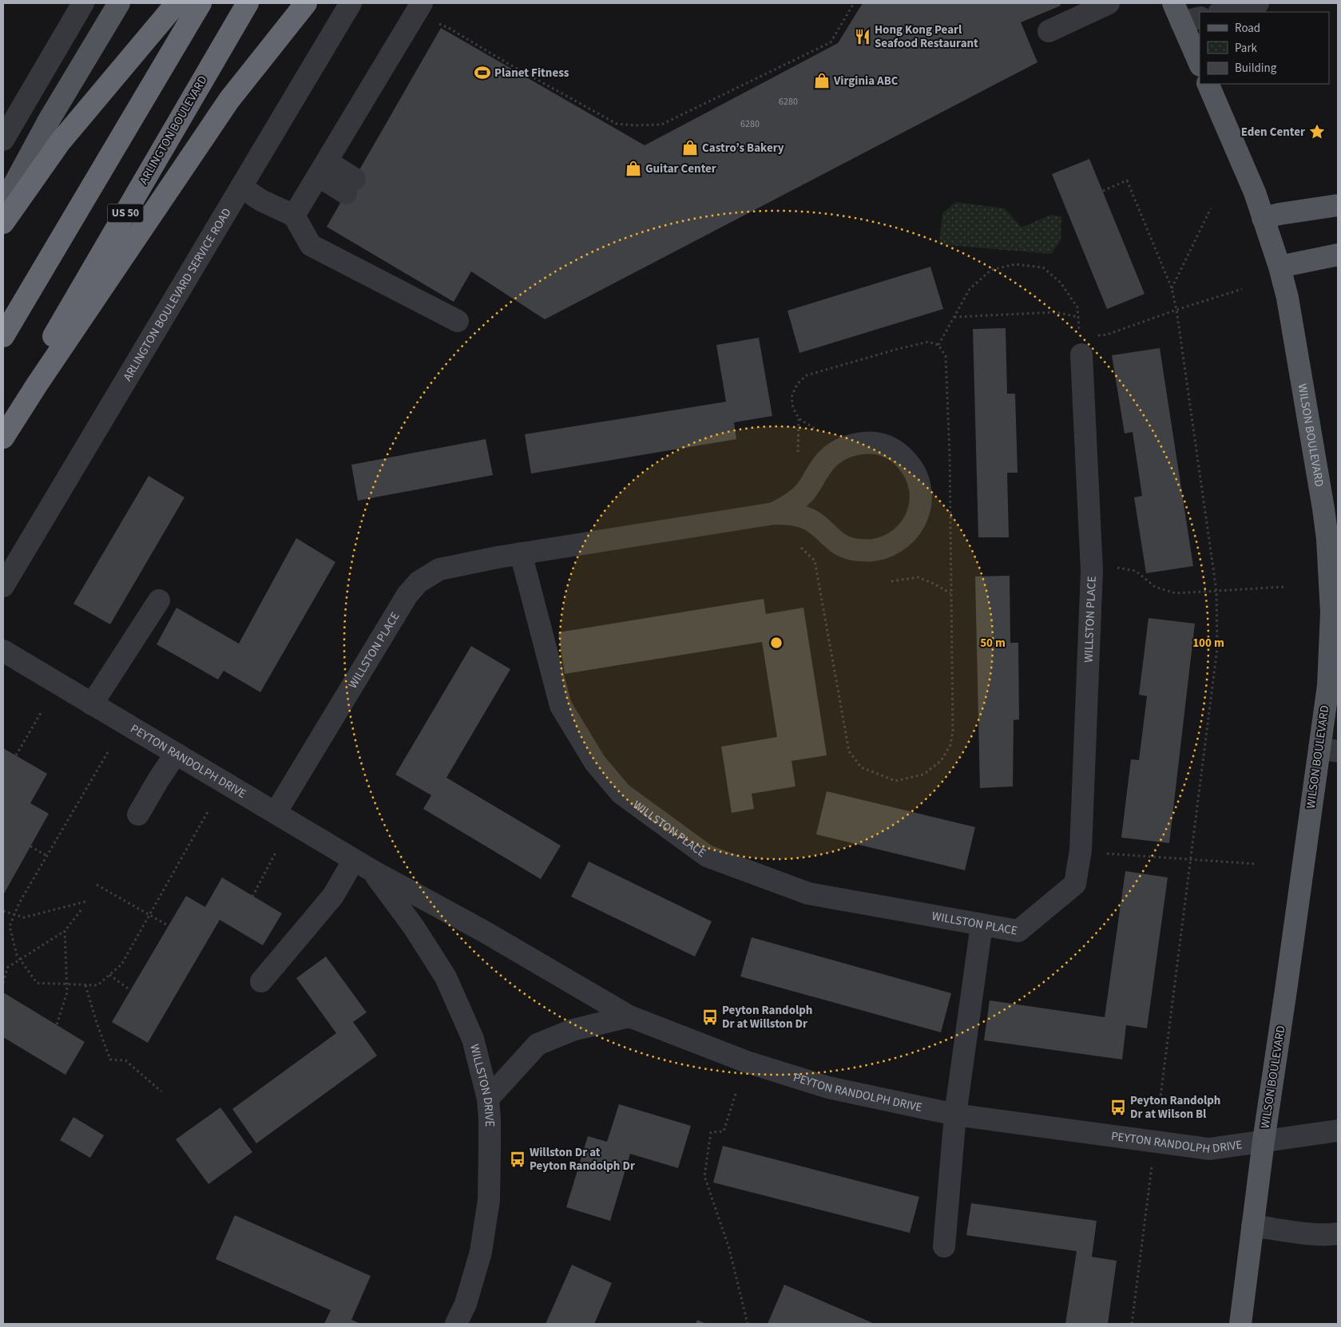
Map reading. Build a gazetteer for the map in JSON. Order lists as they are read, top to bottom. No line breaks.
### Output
{"streets":{"highway":["ARLINGTON BOULEVARD","US 50"],"main road":["WILSON BOULEVARD"],"street":["ARLINGTON BOULEVARD SERVICE ROAD","WILLSTON PLACE","PEYTON RANDOLPH DRIVE","WILLSTON DRIVE"]},"crossings":[["WILSON BOULEVARD","PEYTON RANDOLPH DRIVE"],["WILLSTON PLACE","PEYTON RANDOLPH DRIVE"],["PEYTON RANDOLPH DRIVE","WILLSTON DRIVE"]],"places":{"restaurant":["Hong Kong Pearl Seafood Restaurant"],"sports":["Planet Fitness"],"shop":["Virginia ABC","Castro’s Bakery","Guitar Center"],"place":["Eden Center"],"bus stop":["Peyton Randolph Dr at Willston Dr","Peyton Randolph Dr at Wilson Bl","Willston Dr at Peyton Randolph Dr"]},"house_numbers":["6280","6280"],"legend":["Road","Park","Building"],"rings":["50 m","100 m"]}
